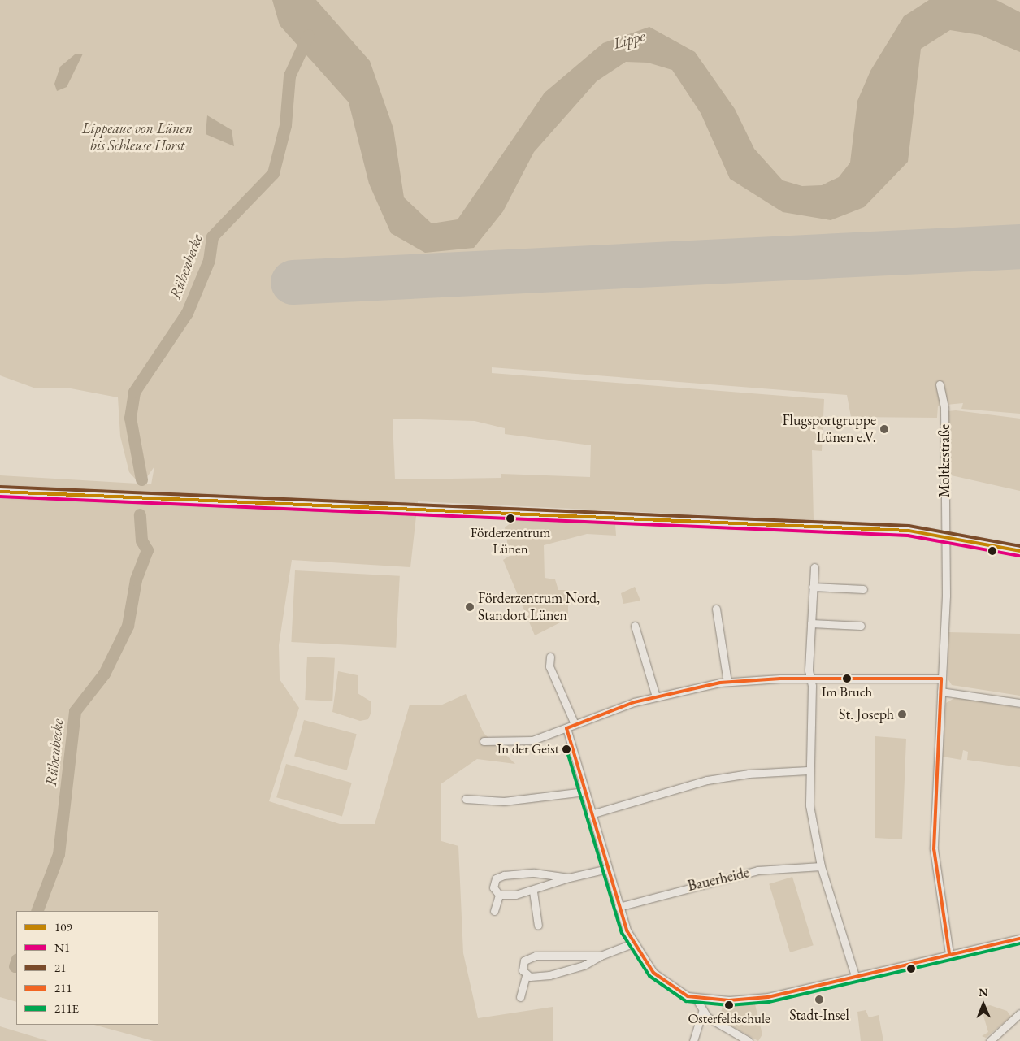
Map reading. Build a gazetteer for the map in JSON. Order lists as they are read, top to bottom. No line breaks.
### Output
{"streets":{"street":["Moltkestraße","Bauerheide"]},"water":["Lippe","Rühenbecke"],"parks":["Lippeaue von Lünen bis Schleuse Horst"],"places":["Flugsportgruppe Lünen e.V.","Förderzentrum Lünen","Förderzentrum Nord, Standort Lünen","Im Bruch","St. Joseph","In der Geist","Stadt-Insel","Osterfeldschule"],"lines":["transit line 21","transit line 109","transit line N1","transit line 211","transit line 211E"],"legend":["109","N1","21","211","211E"],"north":"top"}
